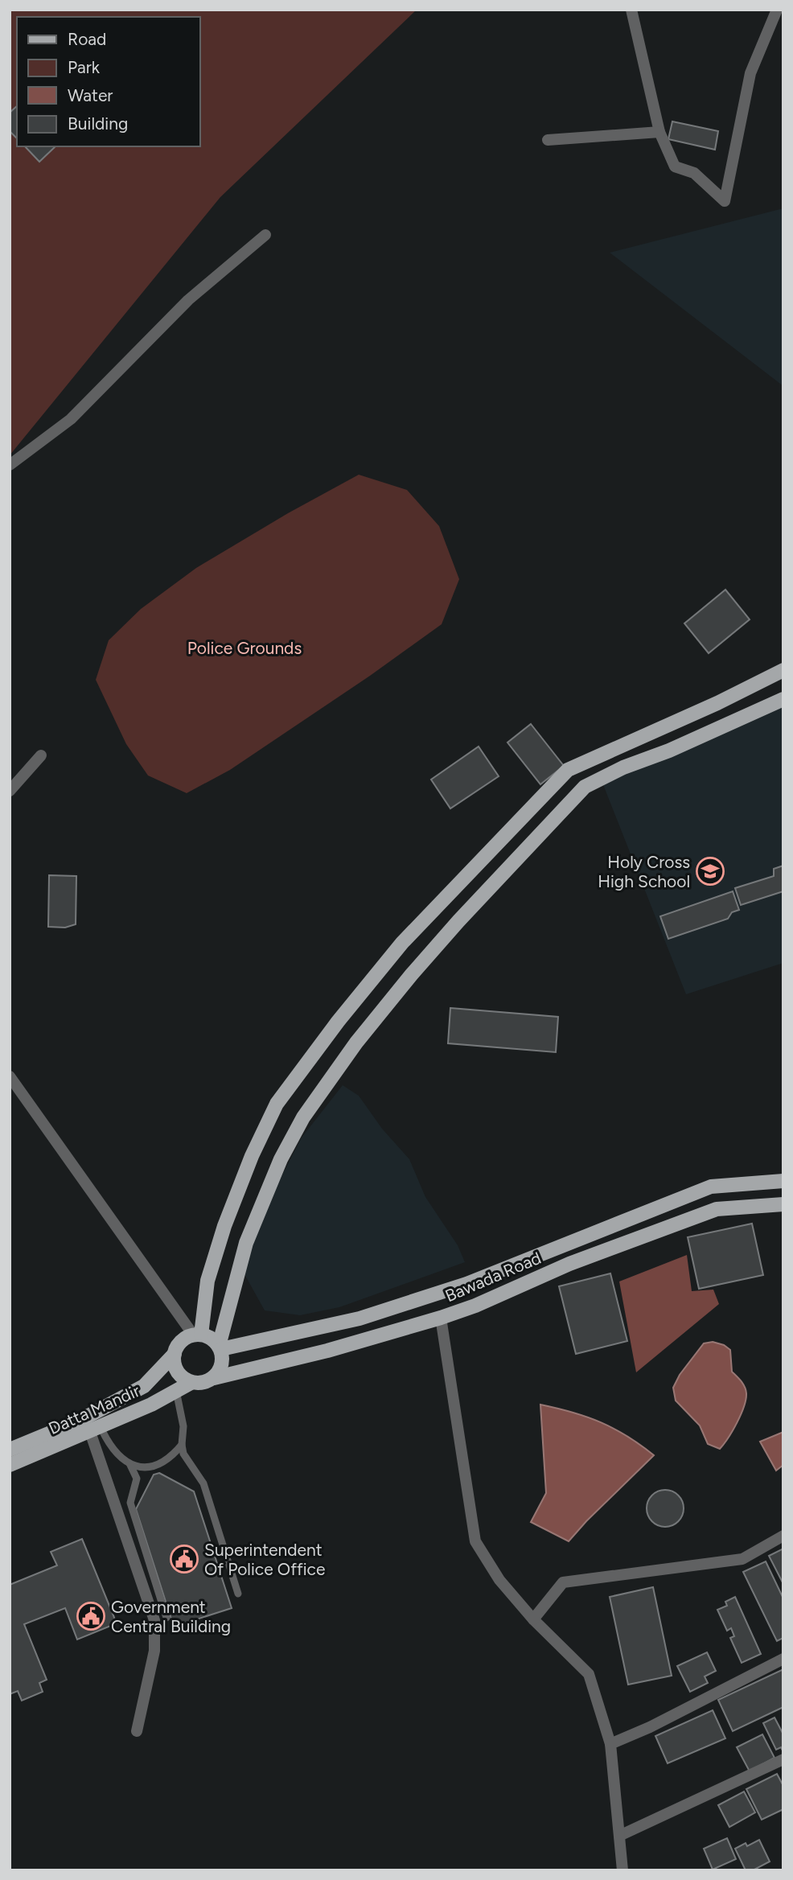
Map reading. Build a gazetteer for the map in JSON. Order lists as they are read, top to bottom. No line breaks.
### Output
{"streets":{"main road":["Bawada Road","Datta Mandir"]},"crossings":[["Bawada Road","Datta Mandir"]],"parks":["Police Grounds"],"places":{"school or university":["Holy Cross High School"],"public building":["Superintendent Of Police Office","Government Central Building"]},"legend":["Road","Park","Water","Building"]}
